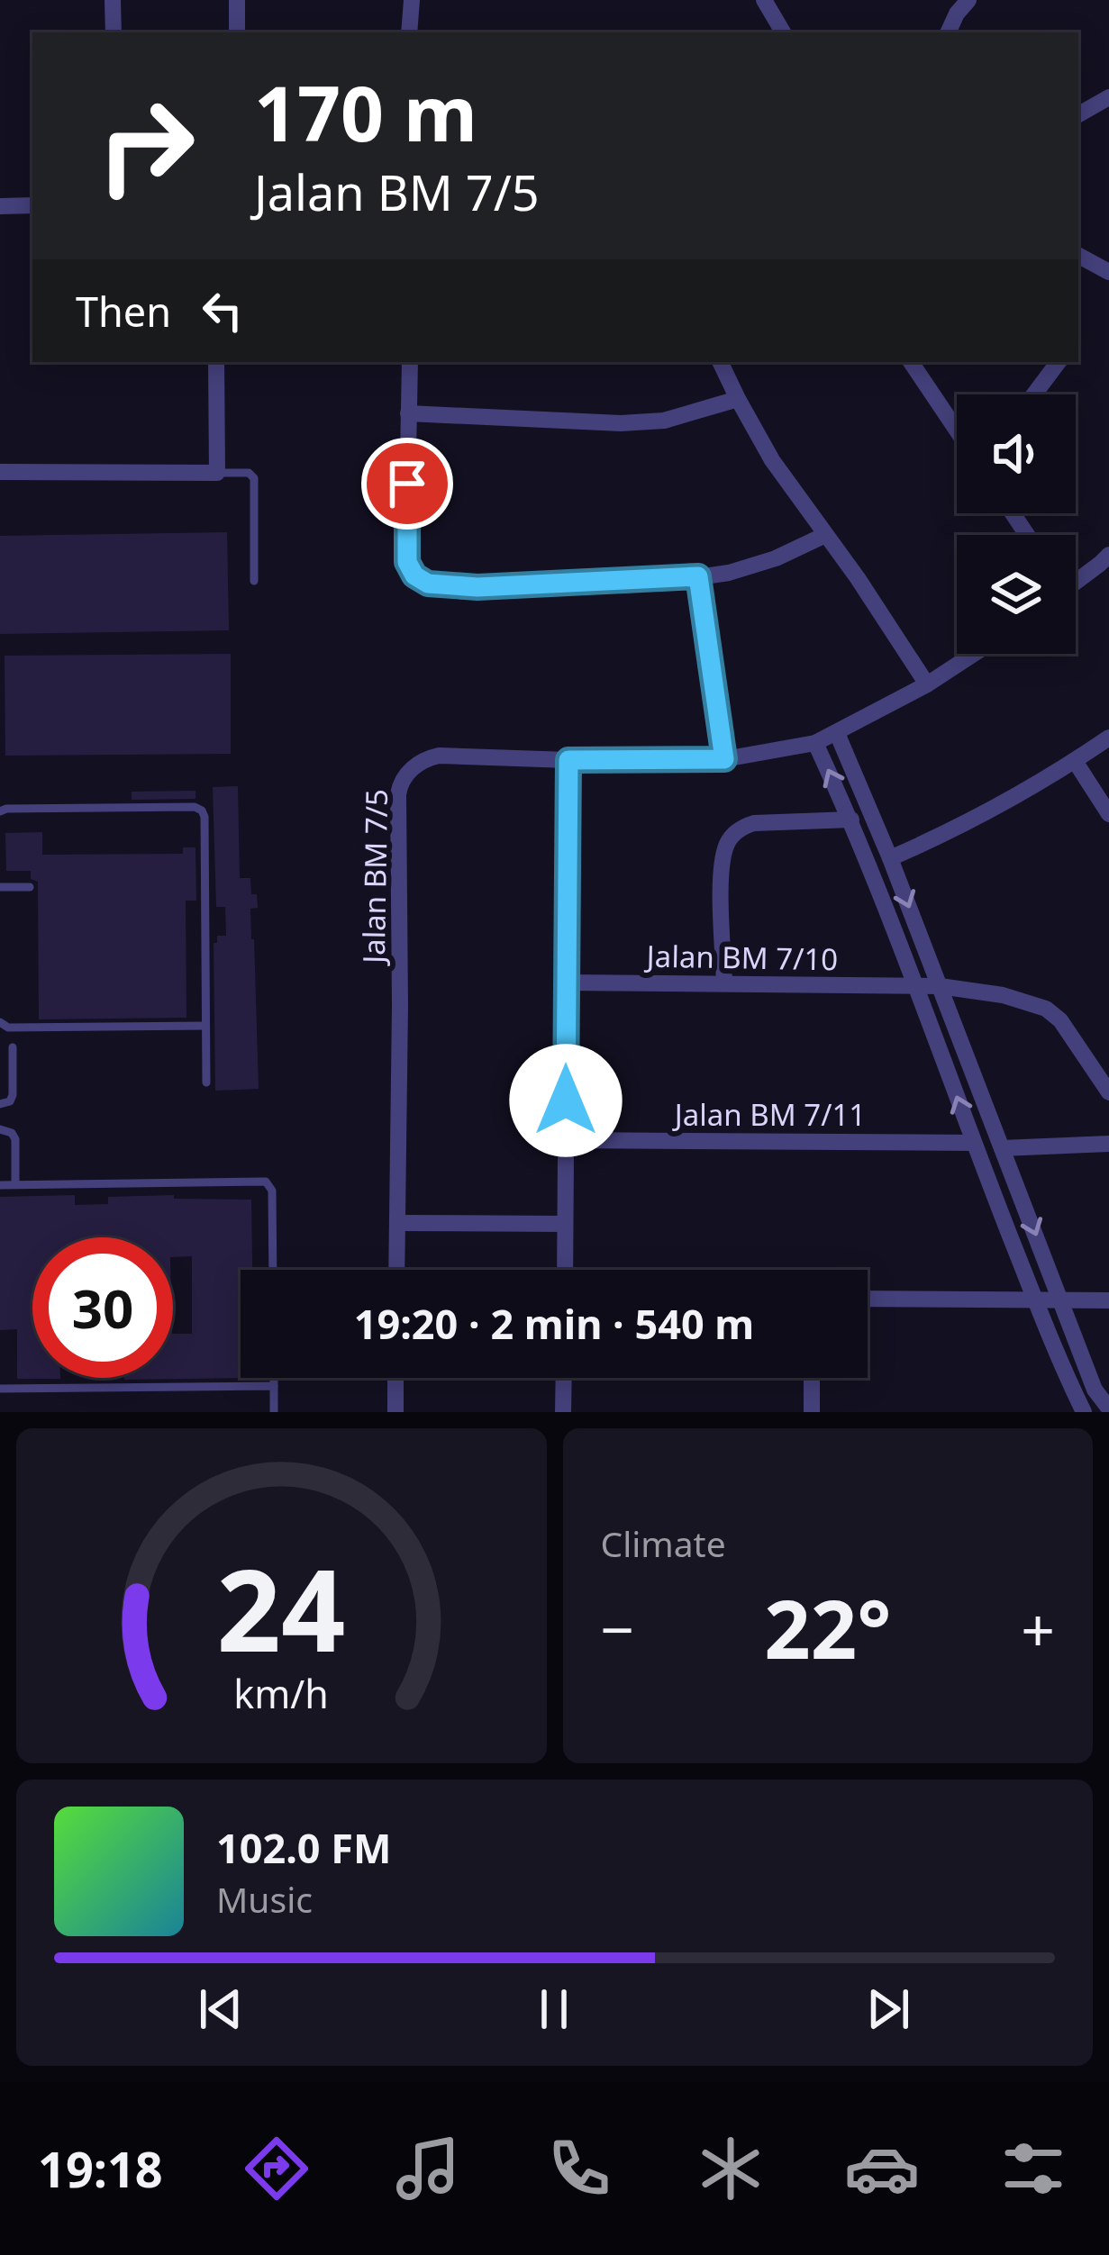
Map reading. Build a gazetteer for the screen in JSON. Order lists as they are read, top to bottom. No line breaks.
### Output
{"streets":{"street":["Jalan BM 7/5","Jalan BM 7/10","Jalan BM 7/11"]},"page":{"turn":["170 m","Jalan BM 7/5"],"then":"Then","limit":"30","trip":"19:20 · 2 min · 540 m","tile":"Climate","heat":["−","22°","+"],"song":["102.0 FM","Music"],"tabs":"19:18","gauge":["24","km/h"]}}
